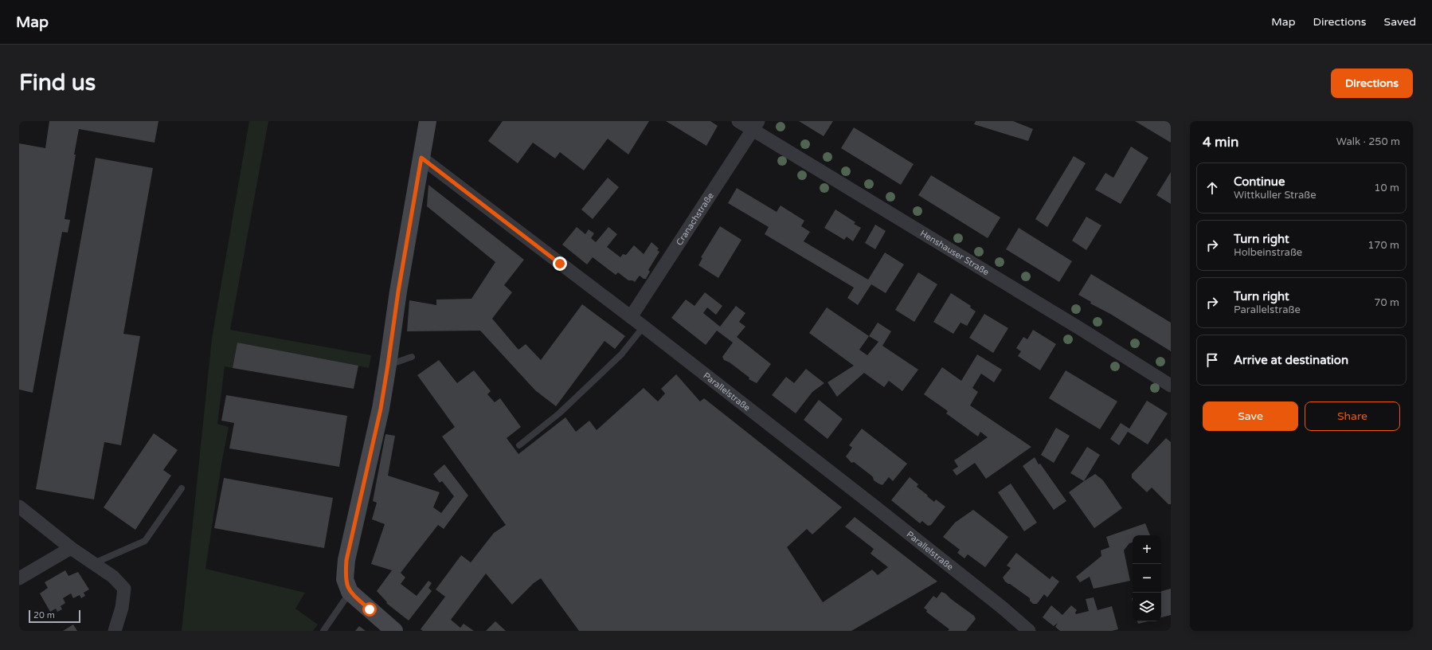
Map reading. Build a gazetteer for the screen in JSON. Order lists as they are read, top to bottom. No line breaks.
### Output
{"streets":{"street":["Cranachstraße","Henshauser Straße","Parallelstraße"]},"crossings":[["Cranachstraße","Henshauser Straße"],["Cranachstraße","Parallelstraße"]],"scale_bar":"20 m","page":{"header":"Map","nav":["Map","Directions","Saved"],"buttons":["Directions",["Save","Share"]],"title":"Find us","heading":["4 min","Walk · 250 m"],"list":[["Continue","Wittkuller Straße","10 m"],["Turn right","Holbeinstraße","170 m"],["Turn right","Parallelstraße","70 m"],"Arrive at destination"],"map_buttons":["+","−"],"scale":"20 m"}}
